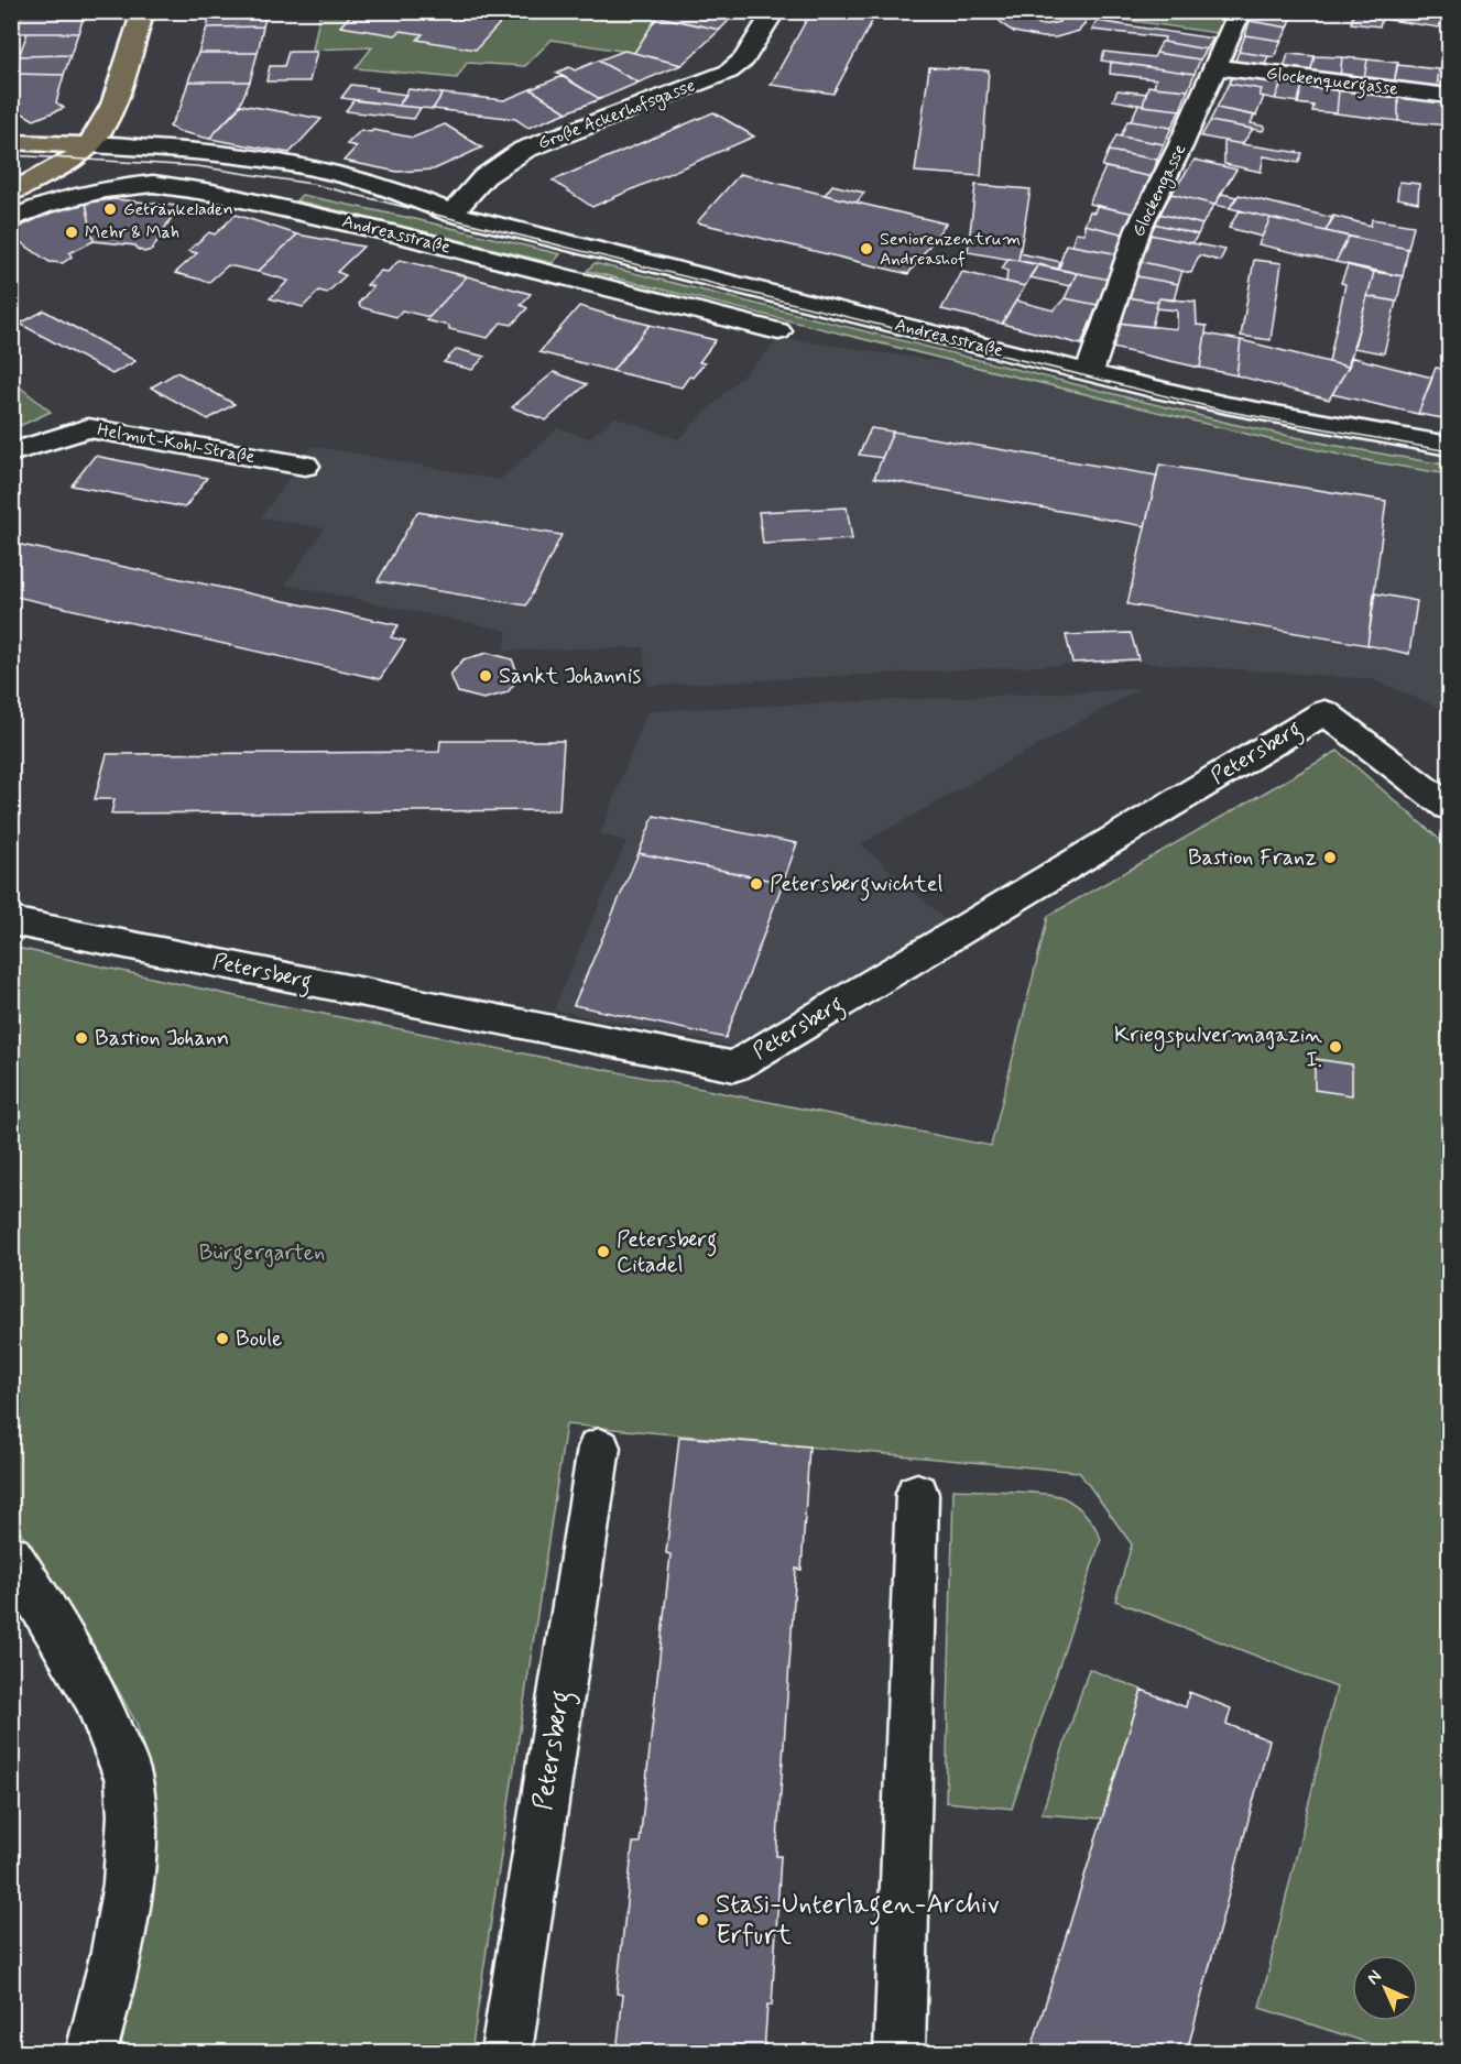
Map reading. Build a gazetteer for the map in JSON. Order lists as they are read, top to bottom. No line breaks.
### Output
{"streets":{"street":["Glockenquergasse","Große Ackerhofsgasse","Glockengasse","Andreasstraße","Helmut-Kohl-Straße","Petersberg"]},"crossings":[["Glockenquergasse","Glockengasse"],["Große Ackerhofsgasse","Andreasstraße"],["Glockengasse","Andreasstraße"]],"parks":["Bürgergarten"],"places":["Getränkeladen","Mehr & Mah","Seniorenzentrum Andreashof","Sankt Johannis","Bastion Franz","Petersbergwichtel","Bastion Johann","Kriegspulvermagazin I.","Petersberg Citadel","Boule","Stasi-Unterlagen-Archiv Erfurt"],"north":"top left"}
